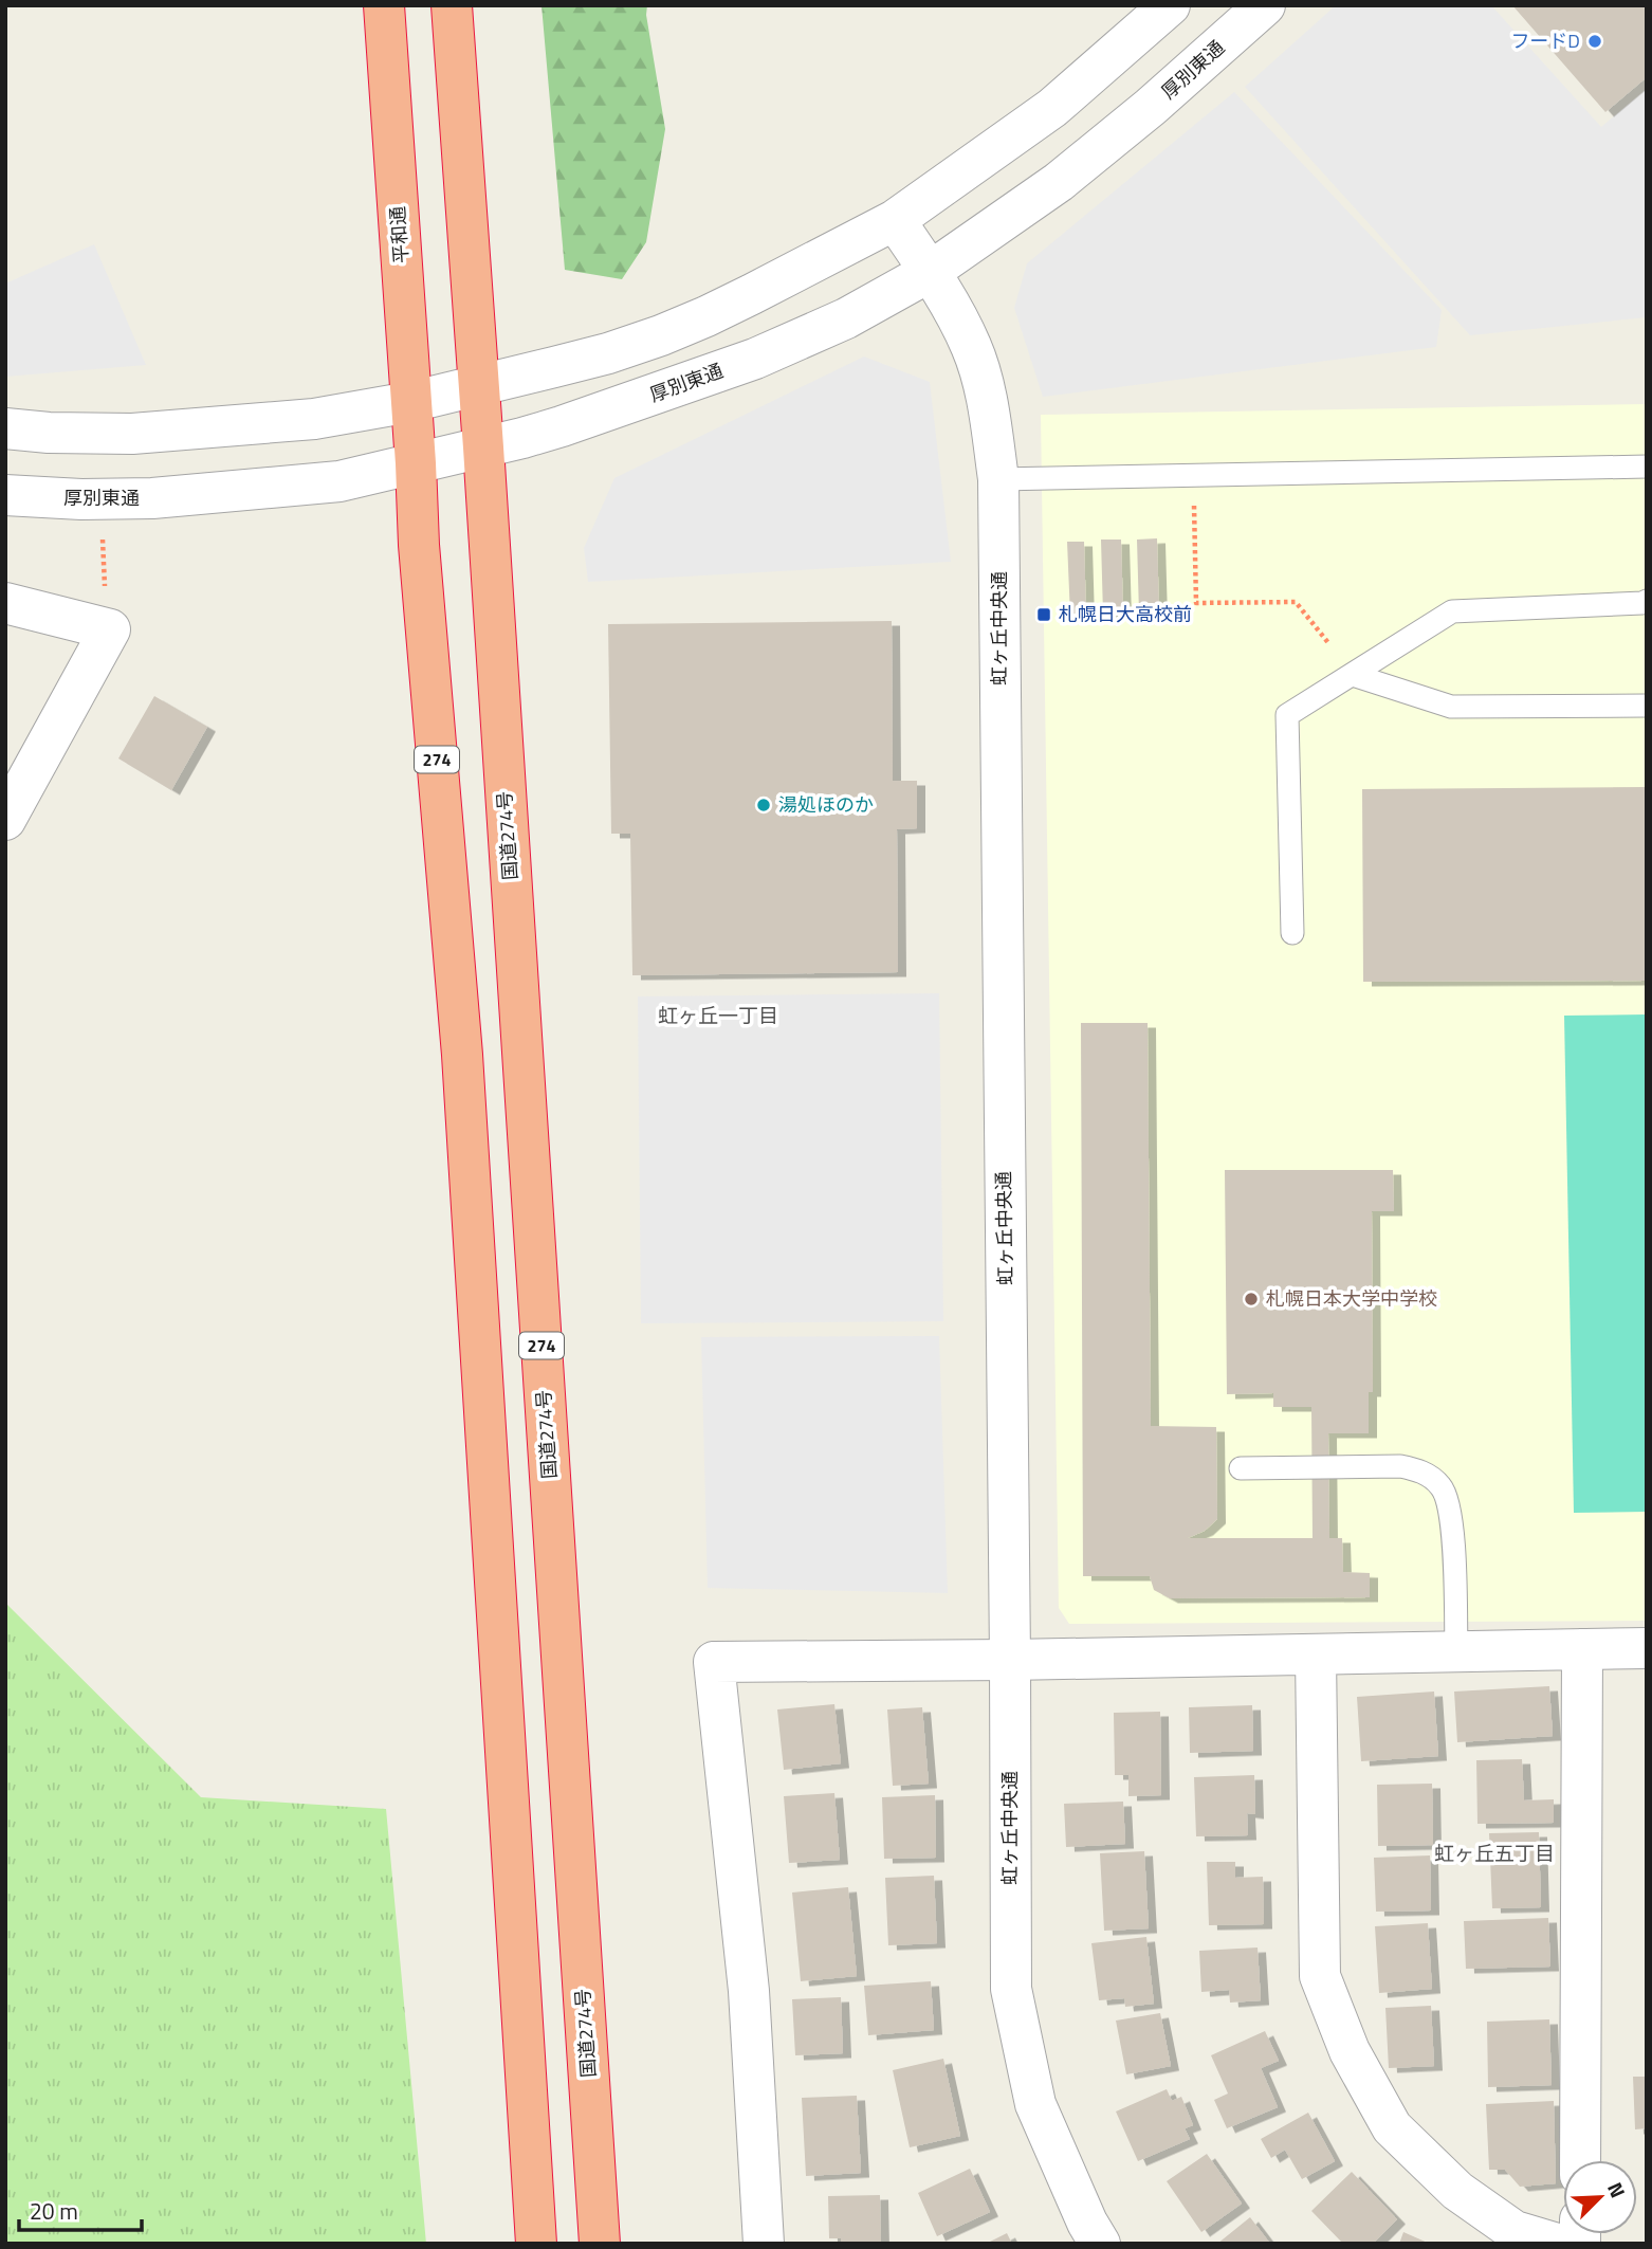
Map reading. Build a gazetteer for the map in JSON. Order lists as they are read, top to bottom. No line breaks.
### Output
{"streets":{"highway":["平和通","274","国道274号"],"street":["厚別東通","虹ヶ丘中央通"]},"crossings":[["厚別東通","平和通"],["厚別東通","虹ヶ丘中央通"],["厚別東通","274"],["厚別東通","国道274号"],["平和通","274"],["274","国道274号"]],"districts":["虹ヶ丘一丁目","虹ヶ丘五丁目"],"places":{"other":["フードD","湯処ほのか","札幌日本大学中学校"],"transit":["札幌日大高校前"]},"scale_bar":"20 m","north":"top right"}
